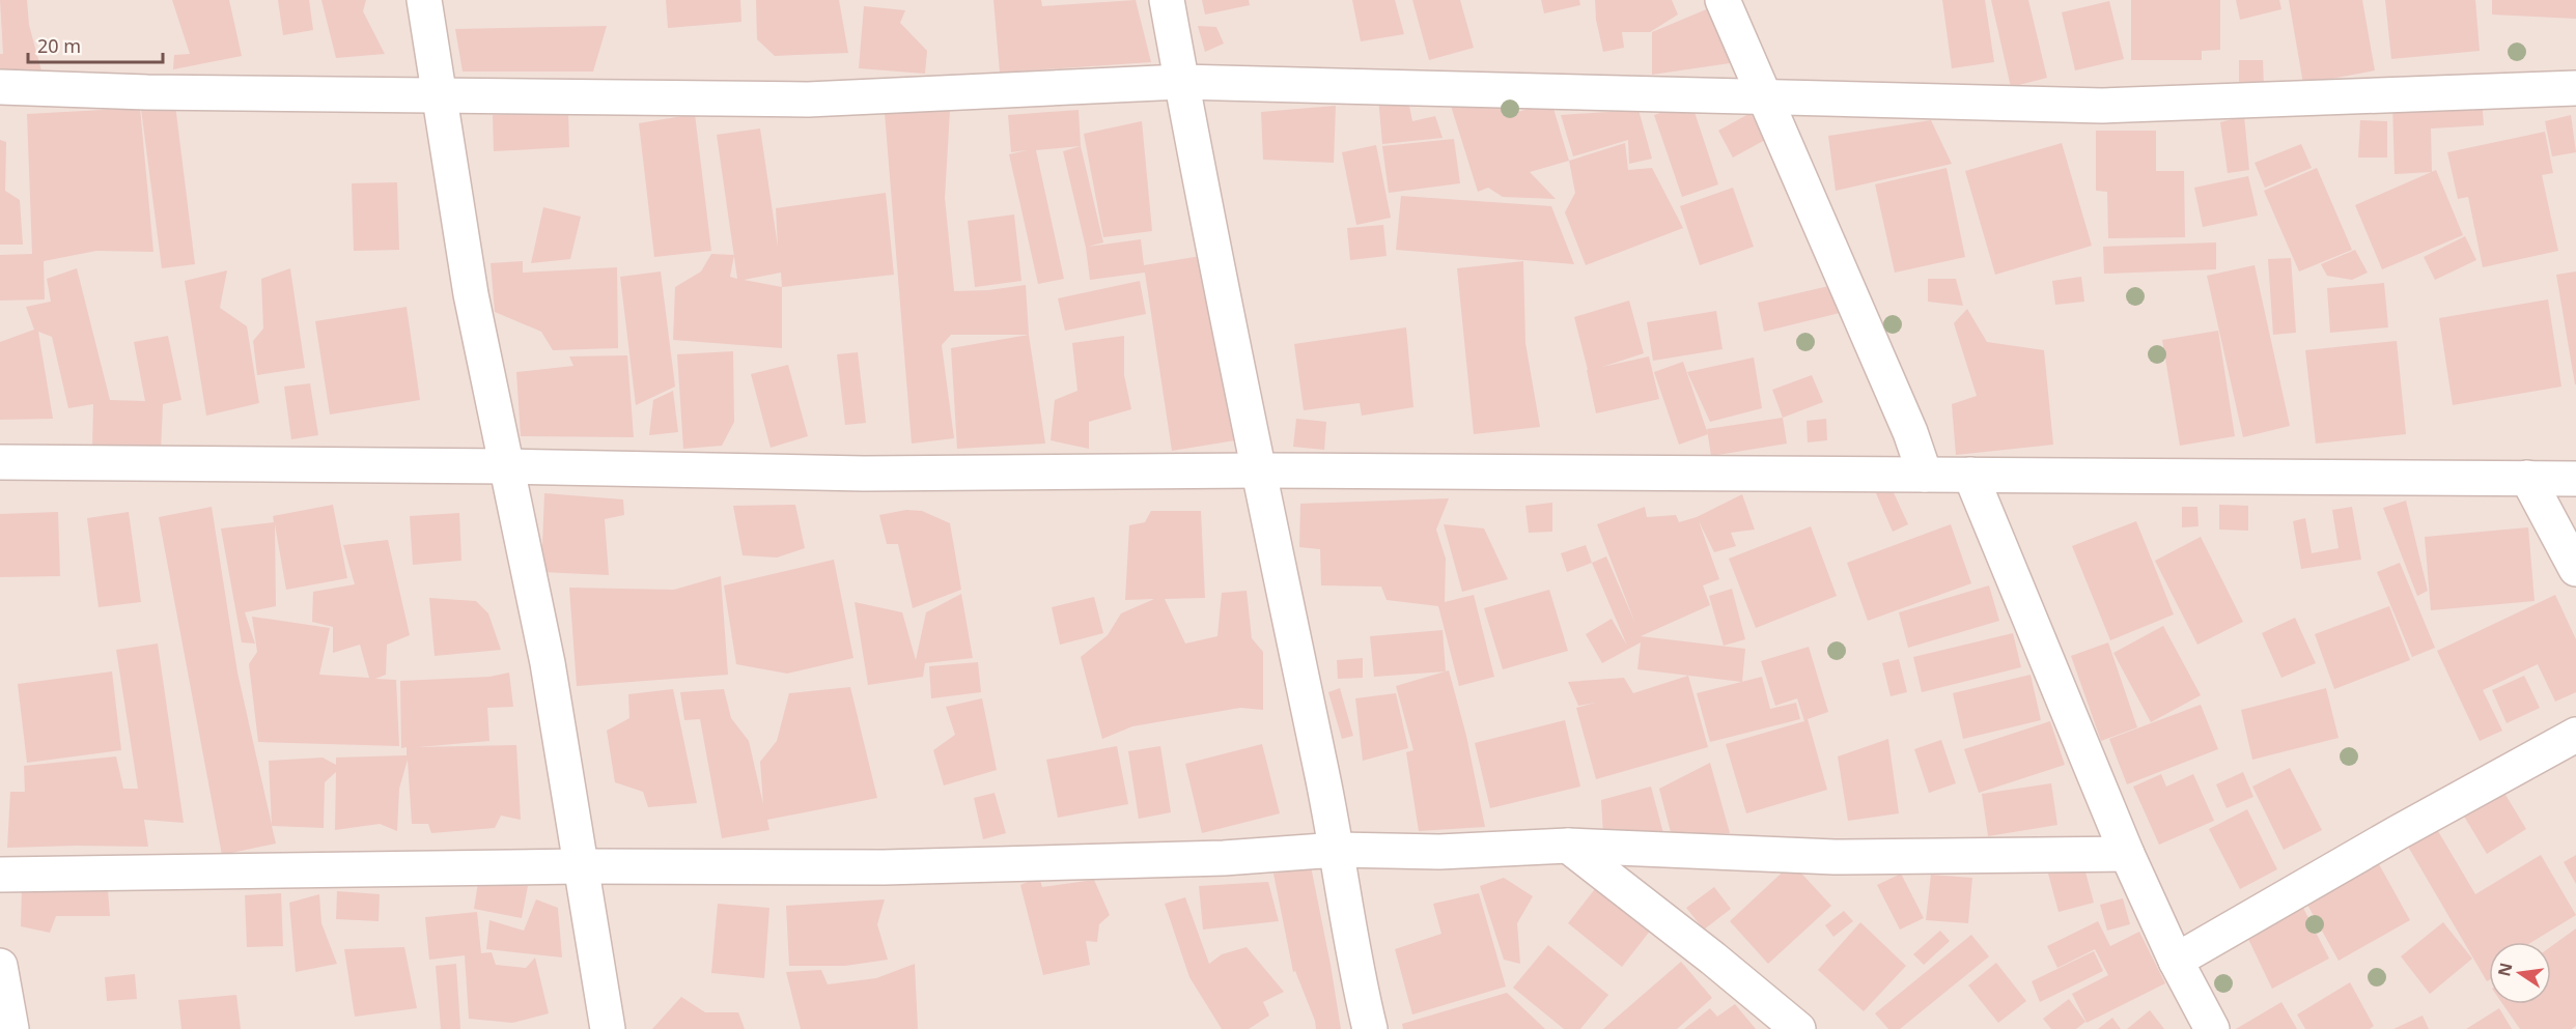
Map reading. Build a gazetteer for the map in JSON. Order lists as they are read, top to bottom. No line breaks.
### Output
{"scale_bar":"20 m","north":"left"}
